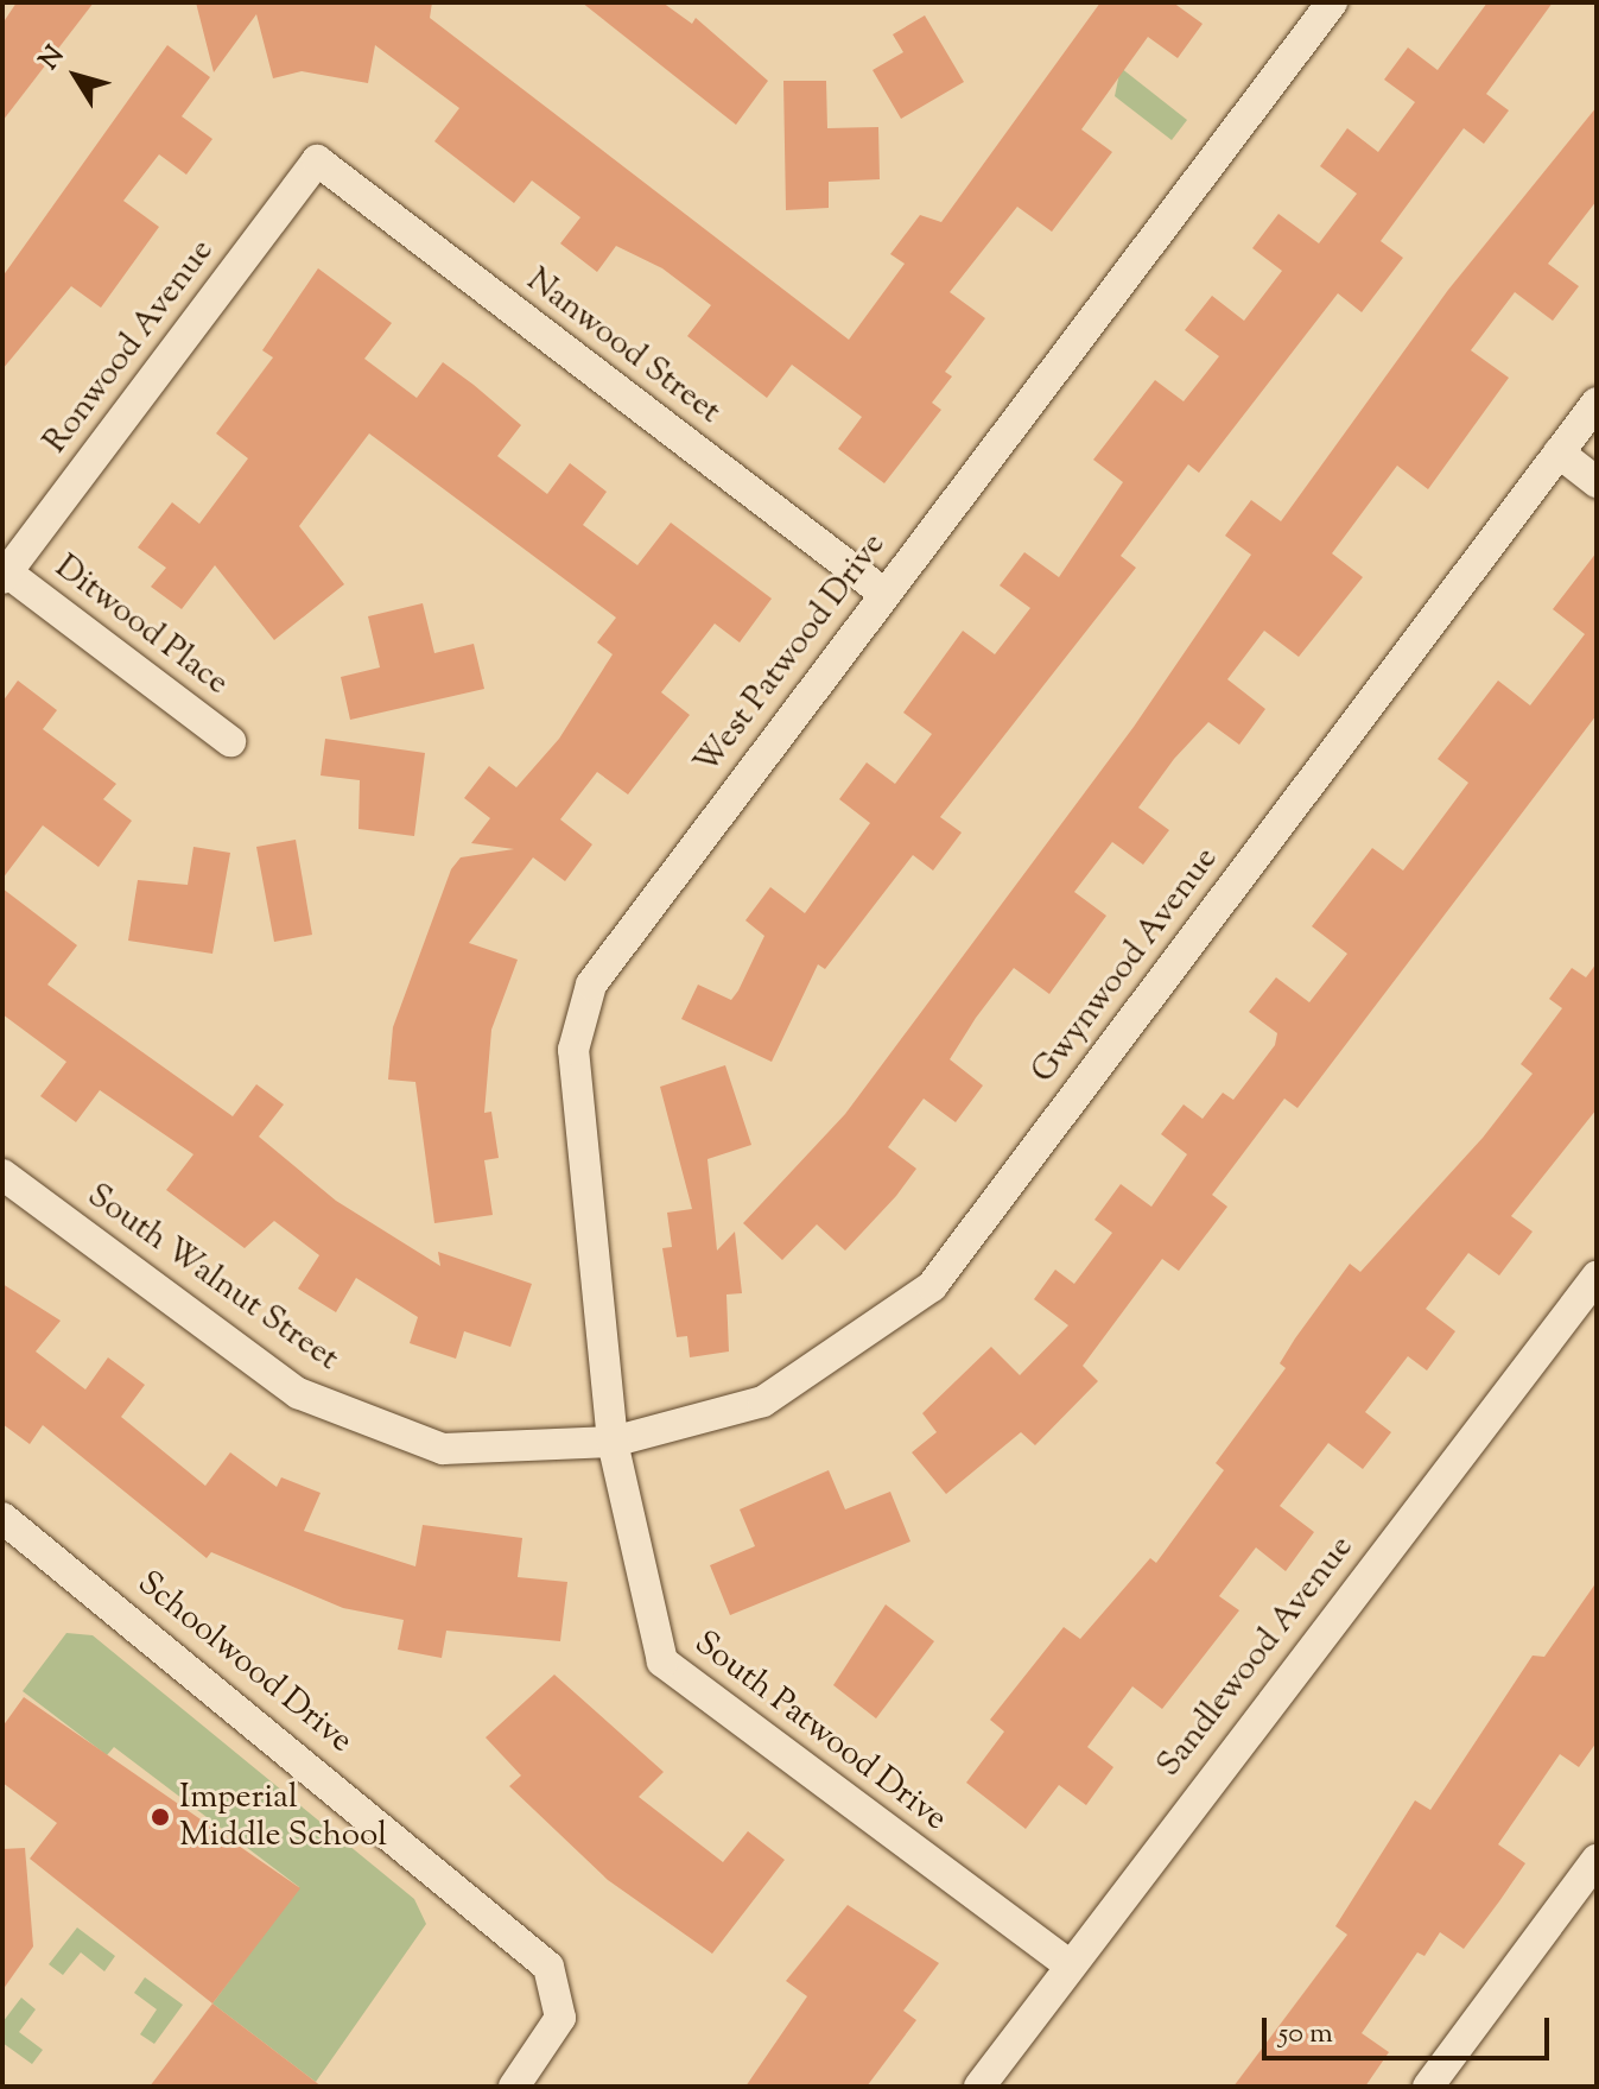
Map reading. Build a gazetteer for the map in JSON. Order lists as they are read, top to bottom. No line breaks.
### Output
{"streets":{"street":["Ronwood Avenue","Nanwood Street","Ditwood Place","West Patwood Drive","Gwynwood Avenue","South Walnut Street","Sandlewood Avenue","Schoolwood Drive","South Patwood Drive"]},"crossings":[["Ronwood Avenue","Nanwood Street"],["Ronwood Avenue","Ditwood Place"],["Nanwood Street","West Patwood Drive"],["West Patwood Drive","Gwynwood Avenue"],["West Patwood Drive","South Walnut Street"],["West Patwood Drive","South Patwood Drive"],["Gwynwood Avenue","South Walnut Street"],["Gwynwood Avenue","South Patwood Drive"],["South Walnut Street","South Patwood Drive"],["Sandlewood Avenue","South Patwood Drive"]],"places":["Imperial Middle School"],"scale_bar":"50 m","north":"top left"}
